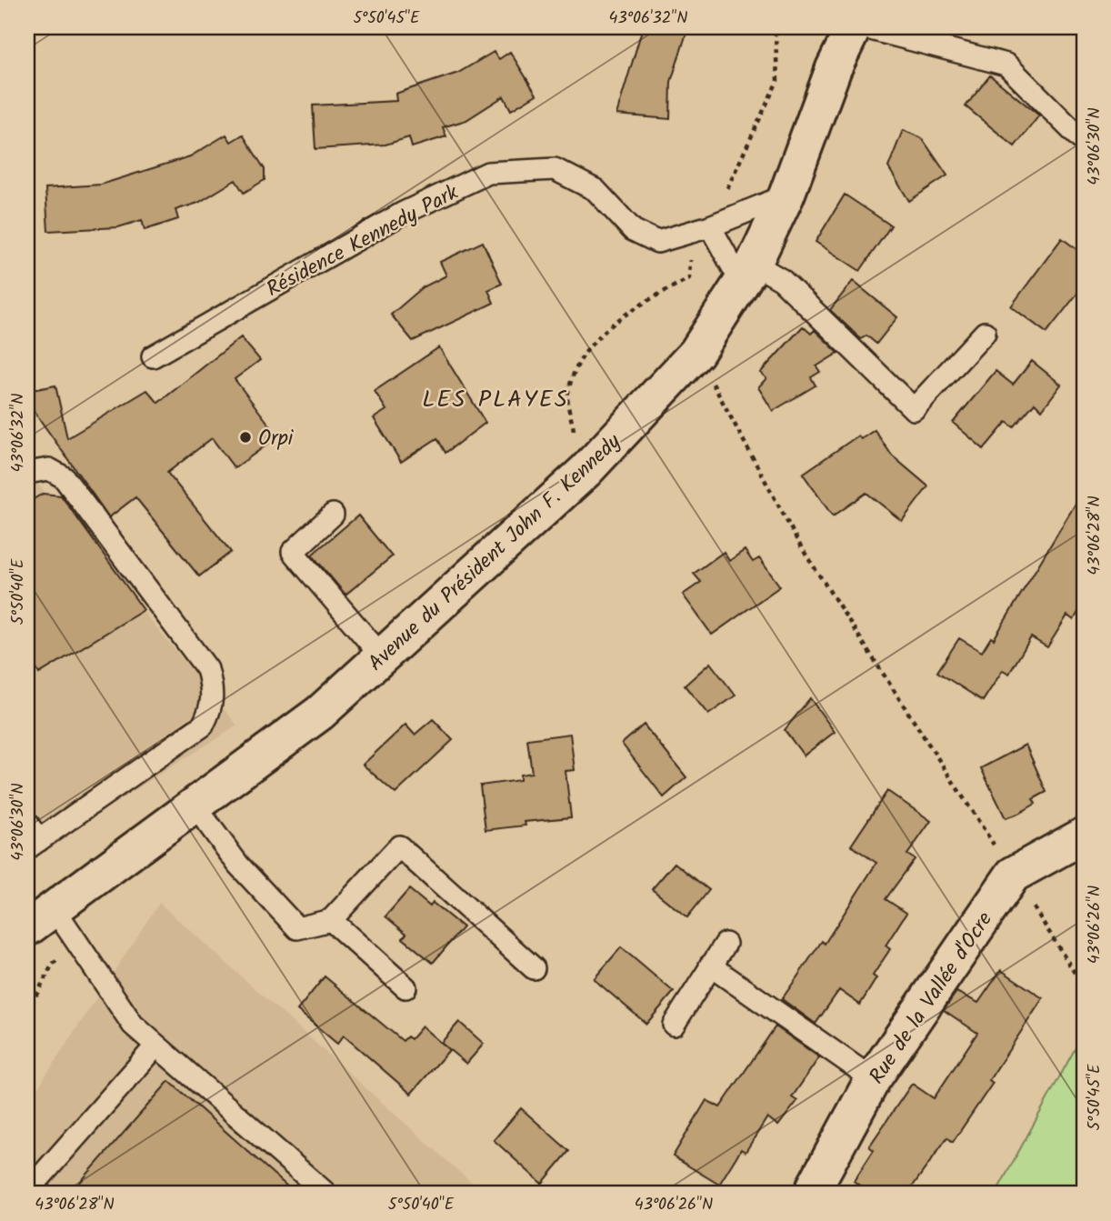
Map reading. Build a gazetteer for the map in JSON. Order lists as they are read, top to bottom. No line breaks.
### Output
{"streets":{"main road":["Avenue du Président John F. Kennedy","Rue de la Vallée d'Ocre"],"lane":["Résidence Kennedy Park"]},"crossings":[["Résidence Kennedy Park","Avenue du Président John F. Kennedy"]],"districts":["LES PLAYES"],"places":["Orpi"],"coordinates":["5°50'45\"E","43°06'32\"N","43°06'30\"N","43°06'28\"N","5°50'40\"E","43°06'26\"N"]}
